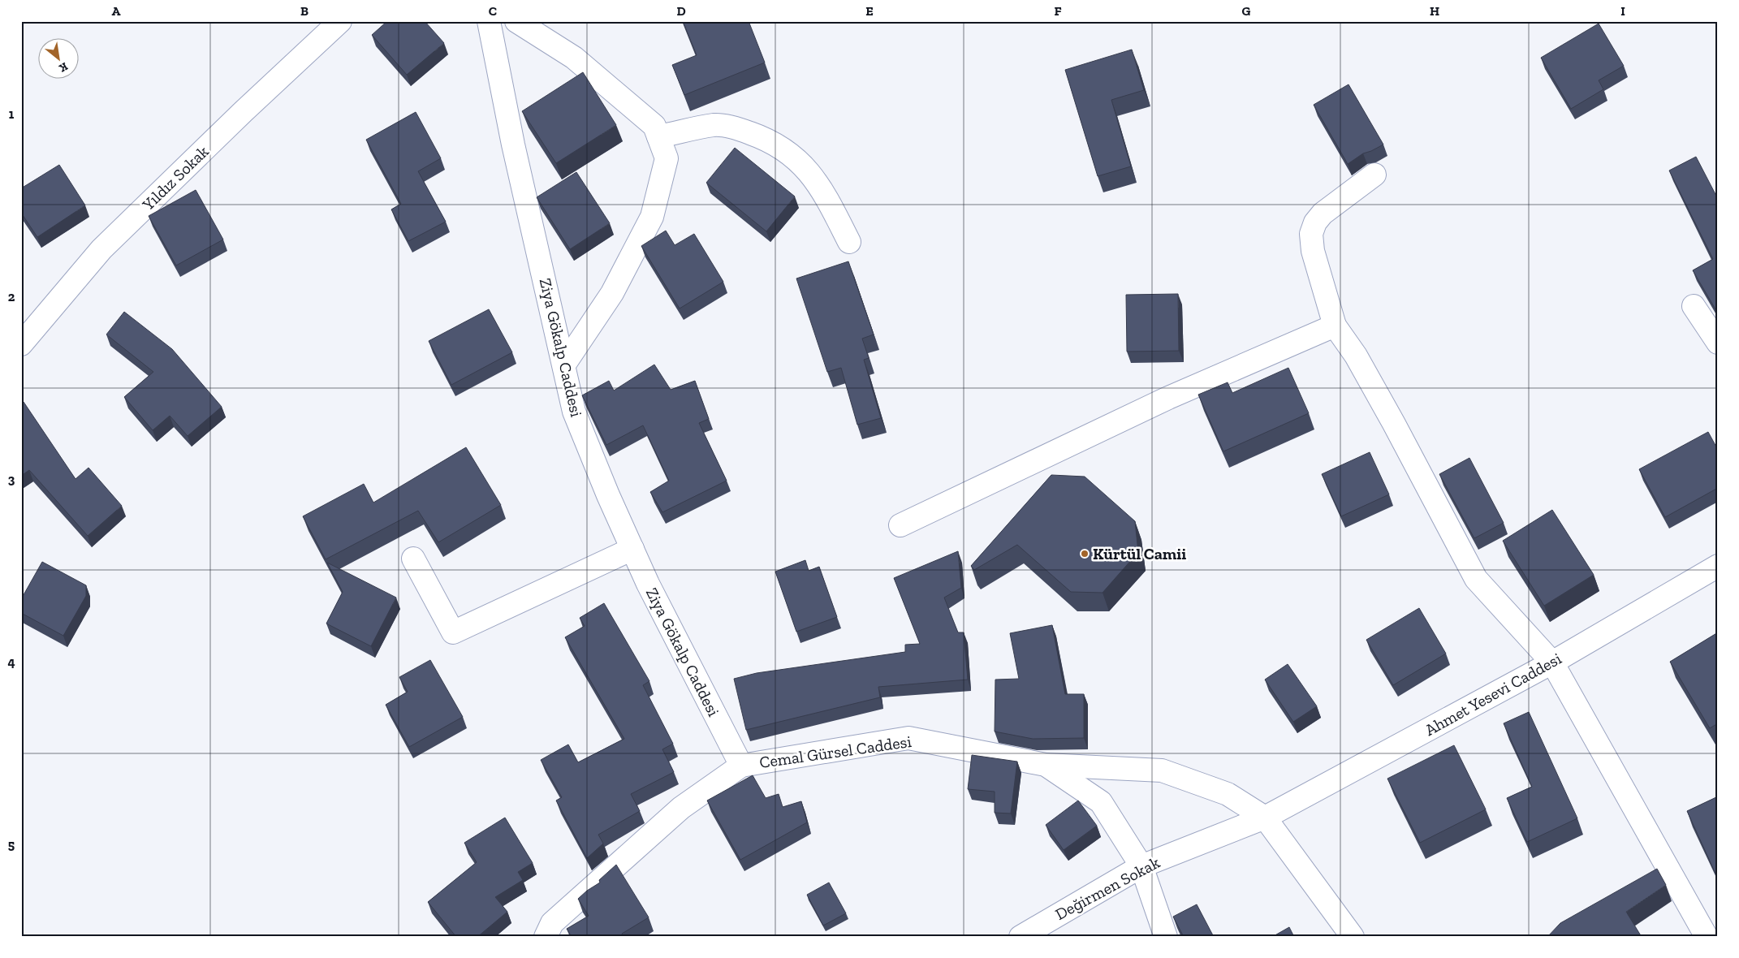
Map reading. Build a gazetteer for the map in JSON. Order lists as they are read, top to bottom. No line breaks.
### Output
{"streets":{"street":["Yıldız Sokak","Ziya Gökalp Caddesi","Ahmet Yesevi Caddesi","Cemal Gürsel Caddesi","Değirmen Sokak"]},"crossings":[["Ziya Gökalp Caddesi","Cemal Gürsel Caddesi"],["Ahmet Yesevi Caddesi","Değirmen Sokak"],["Cemal Gürsel Caddesi","Değirmen Sokak"]],"places":["Kürtül Camii"],"north":"bottom right","grid":{"columns":["A","B","C","D","E","F","G","H","I"],"rows":["1","2","3","4","5"]}}
